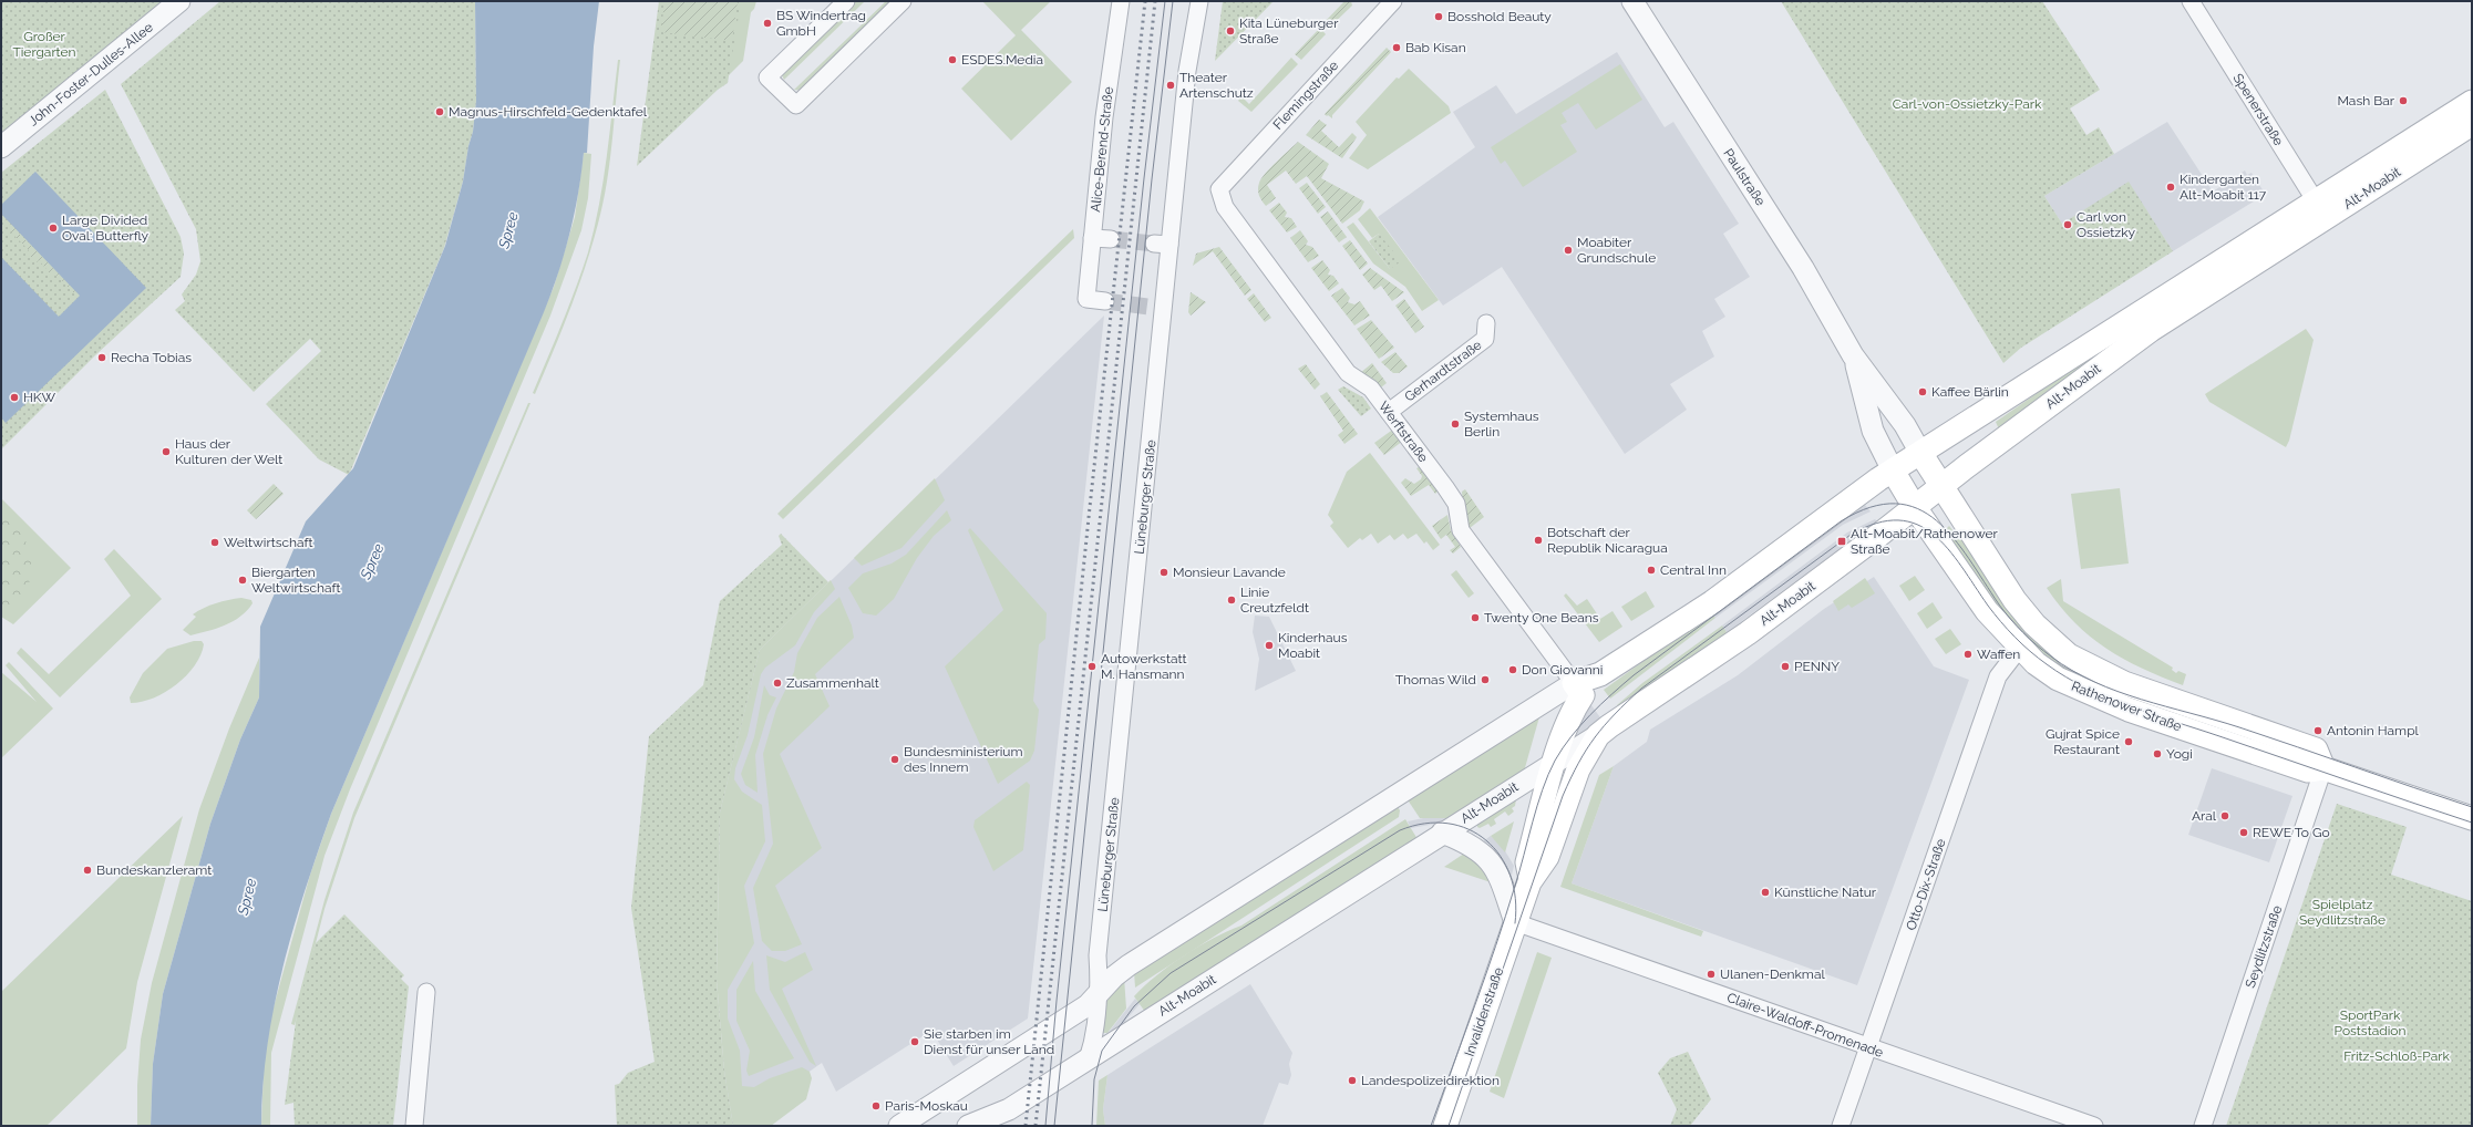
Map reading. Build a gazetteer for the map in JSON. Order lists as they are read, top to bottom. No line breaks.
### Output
{"streets":{"main road":["Paulstraße","Alt-Moabit","Rathenower Straße","Invalidenstraße"],"street":["John-Foster-Dulles-Allee","Flemingstraße","Spenerstraße","Alice-Berend-Straße","Gerhardtstraße","Werftstraße","Lüneburger Straße","Otto-Dix-Straße","Seydlitzstraße","Claire-Waldoff-Promenade"]},"crossings":[["Flemingstraße","Werftstraße"],["Spenerstraße","Alt-Moabit"],["Paulstraße","Alt-Moabit"],["Paulstraße","Rathenower Straße"],["Alt-Moabit","Werftstraße"],["Alt-Moabit","Lüneburger Straße"],["Alt-Moabit","Rathenower Straße"],["Alt-Moabit","Invalidenstraße"],["Gerhardtstraße","Werftstraße"],["Werftstraße","Invalidenstraße"],["Rathenower Straße","Otto-Dix-Straße"],["Rathenower Straße","Seydlitzstraße"],["Otto-Dix-Straße","Claire-Waldoff-Promenade"],["Invalidenstraße","Claire-Waldoff-Promenade"]],"water":["Spree"],"parks":["Großer Tiergarten","Carl-von-Ossietzky-Park","Spielplatz Seydlitzstraße","SportPark Poststadion","Fritz-Schloß-Park"],"places":{"other":["Bosshold Beauty","BS Windertrag GmbH","Kita Lüneburger Straße","Bab Kisan","ESDES.Media","Theater Artenschutz","Mash Bar","Magnus-Hirschfeld-Gedenktafel","Kindergarten Alt-Moabit 117","Carl von Ossietzky","Large Divided Oval: Butterfly","Moabiter Grundschule","Recha Tobias","Kaffee Bärlin","HKW","Systemhaus Berlin","Haus der Kulturen der Welt","Botschaft der Republik Nicaragua","Weltwirtschaft","Central Inn","Monsieur Lavande","Biergarten Weltwirtschaft","Linie Creutzfeldt","Twenty One Beans","Kinderhaus Moabit","Waffen","Autowerkstatt M. Hansmann","PENNY","Don Giovanni","Thomas Wild","Zusammenhalt","Antonin Hampl","Gujrat Spice Restaurant","Yogi","Bundesministerium des Innern","Aral","REWE To Go","Bundeskanzleramt","Künstliche Natur","Ulanen-Denkmal","Sie starben im Dienst für unser Land","Landespolizeidirektion","Paris-Moskau"],"transit":["Alt-Moabit/Rathenower Straße"]}}
